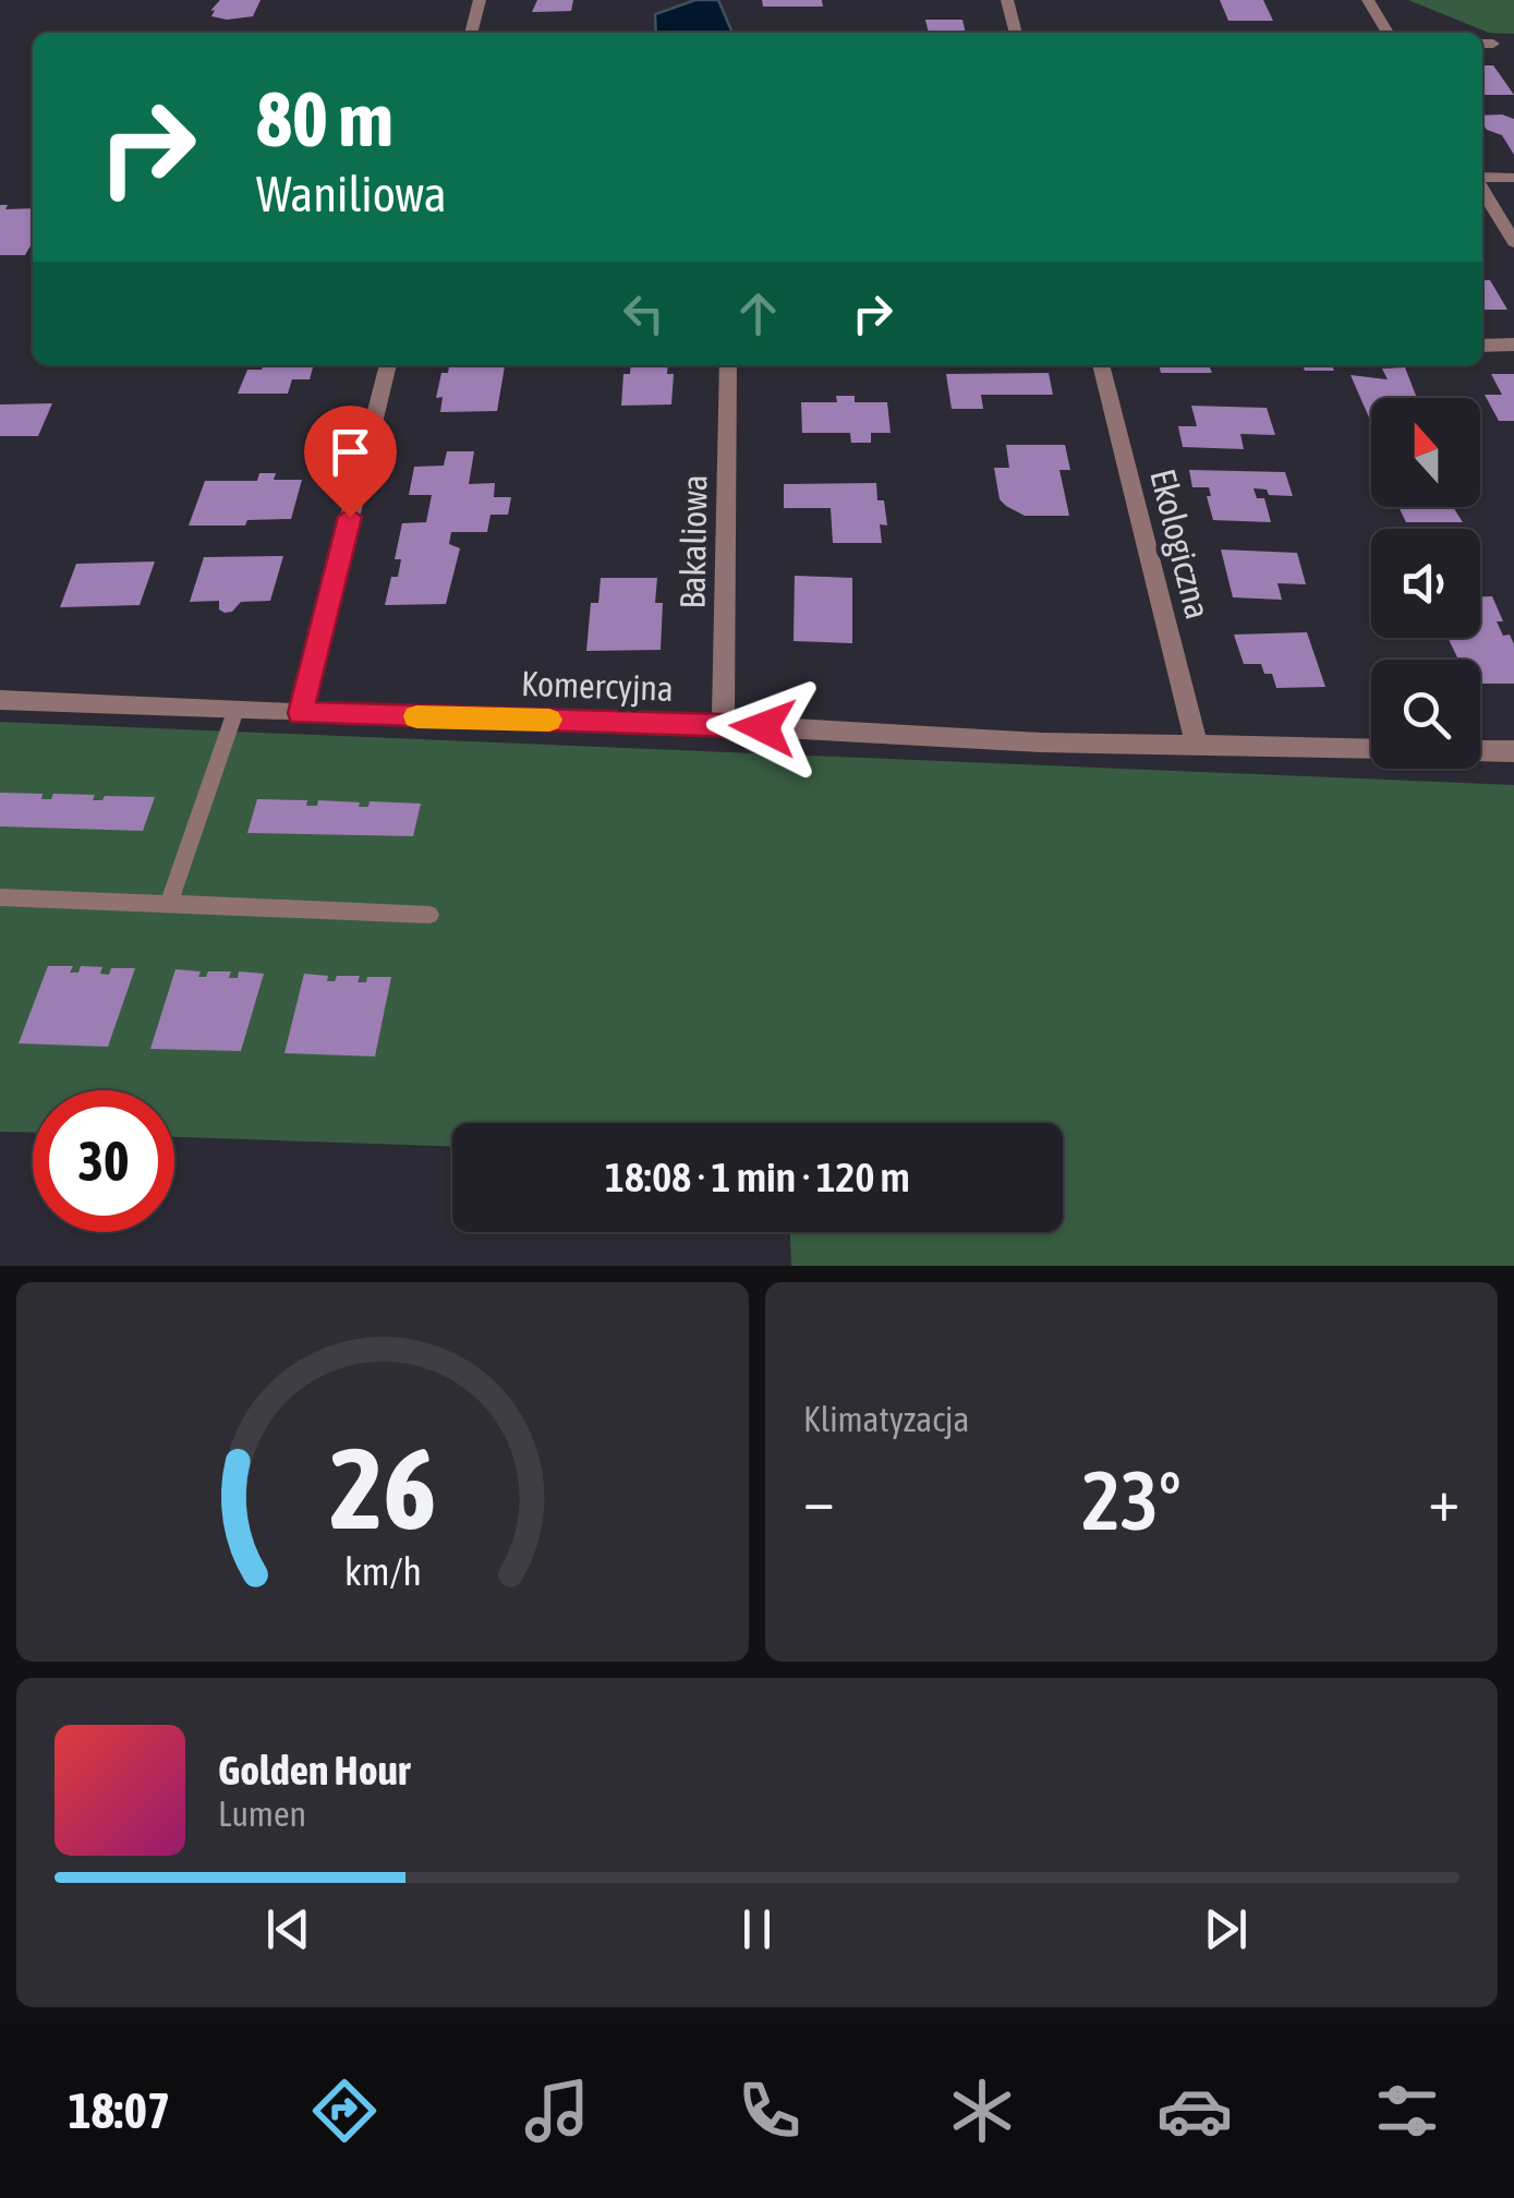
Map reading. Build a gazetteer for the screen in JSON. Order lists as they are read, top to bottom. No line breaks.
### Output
{"streets":{"street":["Bakaliowa","Ekologiczna","Komercyjna"]},"crossings":[["Bakaliowa","Komercyjna"],["Ekologiczna","Komercyjna"]],"north":"top","page":{"turn":["80 m","Waniliowa"],"limit":"30","trip":"18:08 · 1 min · 120 m","tile":"Klimatyzacja","heat":["−","23°","+"],"song":["Golden Hour","Lumen"],"tabs":"18:07","gauge":["26","km/h"]}}
